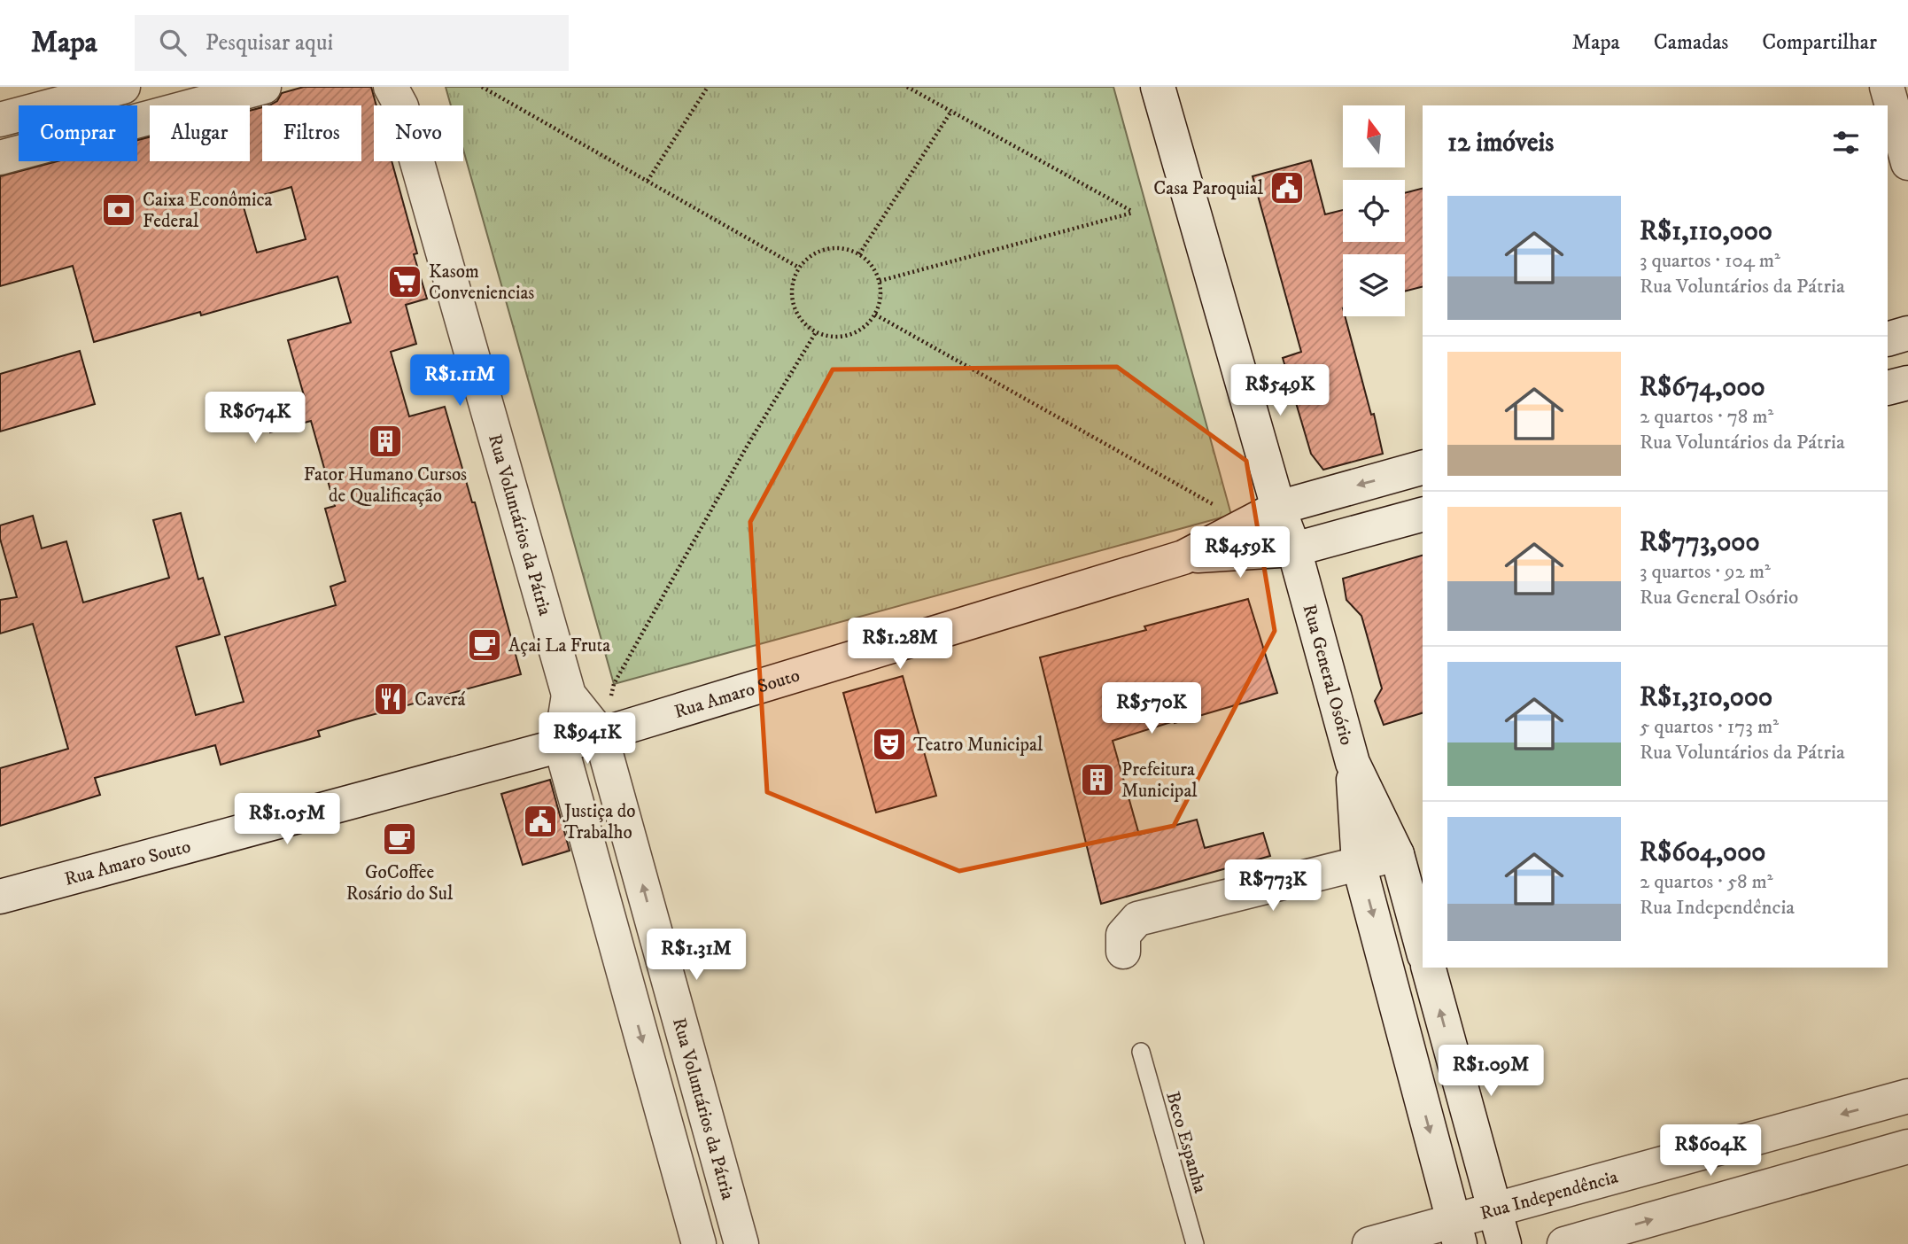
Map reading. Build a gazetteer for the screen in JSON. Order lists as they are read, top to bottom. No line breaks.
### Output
{"streets":{"street":["Rua Voluntários da Pátria","Rua General Osório","Rua Amaro Souto","Rua Independência"],"lane":["Beco Espanha"]},"crossings":[["Rua Voluntários da Pátria","Rua Amaro Souto"],["Rua General Osório","Rua Amaro Souto"],["Rua General Osório","Rua Independência"]],"places":{"public building":["Casa Paroquial","Justiça do Trabalho"],"bank":["Caixa Econômica Federal"],"supermarket":["Kasom Conveniencias"],"building":["Fator Humano Cursos de Qualificação","Prefeitura Municipal"],"cafe":["Açai La Fruta","GoCoffee Rosário do Sul"],"restaurant":["Caverá"],"theatre":["Teatro Municipal"]},"north":"top","page":{"header":"Mapa","search":"Pesquisar aqui","nav":["Mapa","Camadas","Compartilhar"],"chip":["Comprar","Alugar","Filtros","Novo"],"heading":"12 imóveis","list":[{"name":"R$1,110,000","note":"3 quartos · 104 m² · Rua Voluntários da Pátria"},{"name":"R$674,000","note":"2 quartos · 78 m² · Rua Voluntários da Pátria"},{"name":"R$773,000","note":"3 quartos · 92 m² · Rua General Osório"},{"name":"R$1,310,000","note":"5 quartos · 173 m² · Rua Voluntários da Pátria"},{"name":"R$604,000","note":"2 quartos · 58 m² · Rua Independência"}],"price":["R$1.11M","R$549K","R$674K","R$459K","R$1.28M","R$570K","R$941K","R$1.05M","R$773K","R$1.31M","R$1.09M","R$604K"]}}
